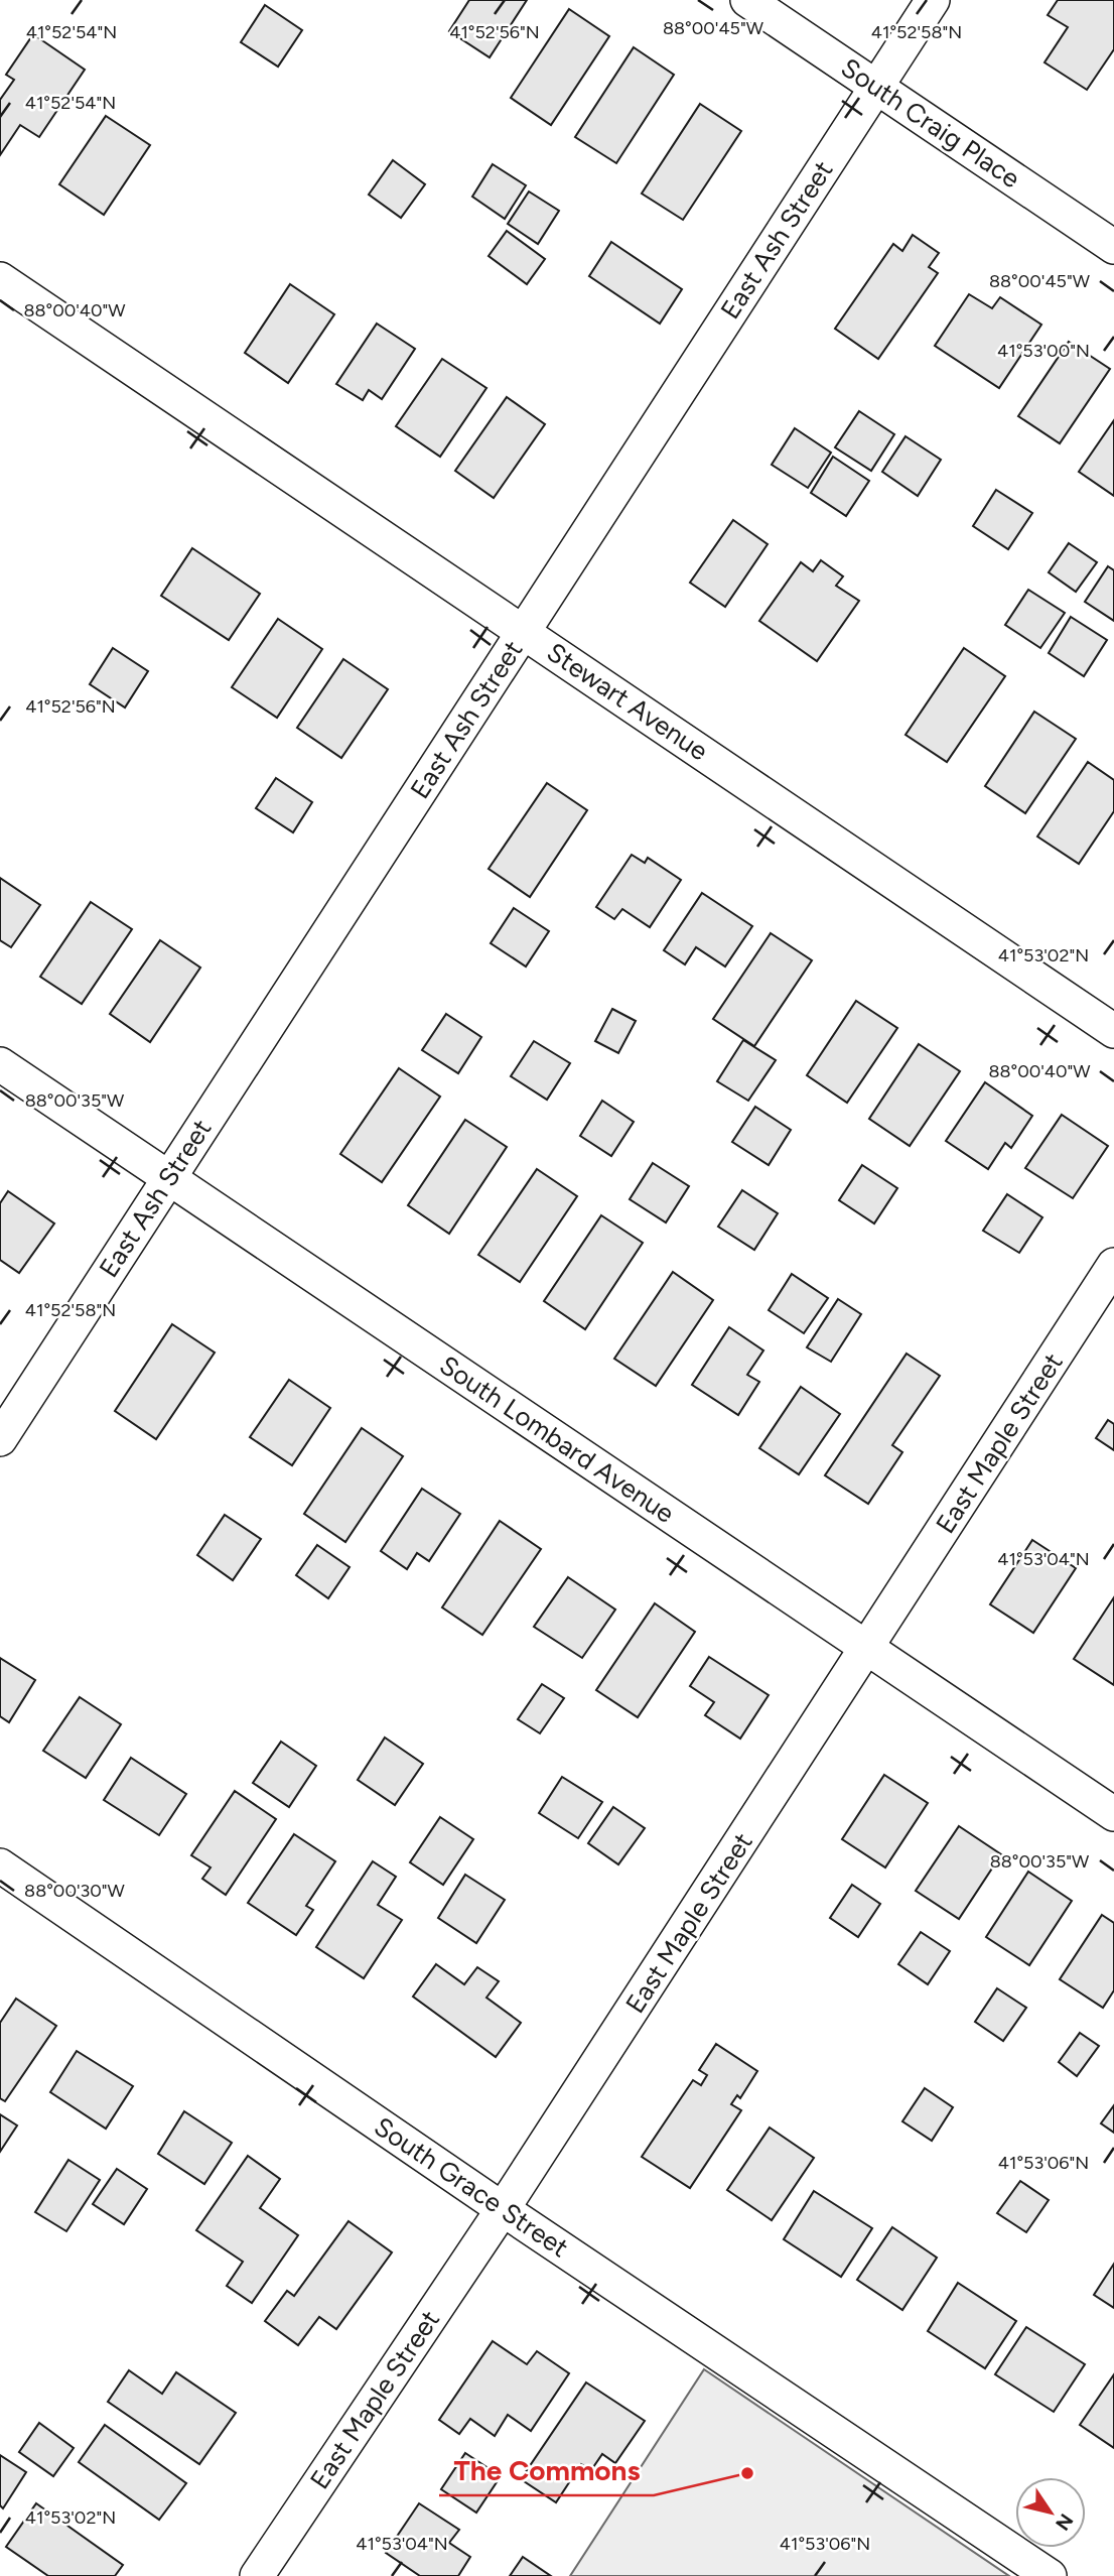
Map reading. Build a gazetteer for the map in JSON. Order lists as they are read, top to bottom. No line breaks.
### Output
{"streets":{"street":["South Craig Place","East Ash Street","Stewart Avenue","South Lombard Avenue","East Maple Street","South Grace Street"]},"crossings":[["South Craig Place","East Ash Street"],["East Ash Street","Stewart Avenue"],["East Ash Street","South Lombard Avenue"],["South Lombard Avenue","East Maple Street"],["East Maple Street","South Grace Street"]],"places":["The Commons"],"north":"bottom right","coordinates":["88°00'45\"W","41°52'54\"N","41°52'56\"N","41°52'58\"N","88°00'40\"W","41°53'00\"N","41°53'02\"N","88°00'35\"W","41°53'04\"N","88°00'30\"W","41°53'06\"N"]}
